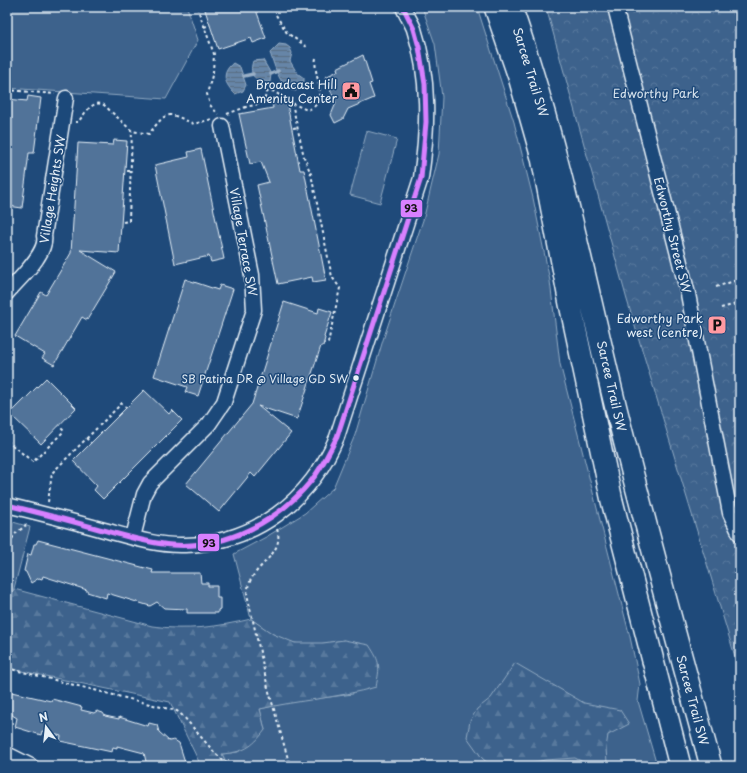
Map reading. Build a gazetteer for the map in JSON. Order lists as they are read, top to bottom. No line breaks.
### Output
{"streets":{"highway":["Sarcee Trail SW"],"street":["Village Heights SW","Edworthy Street SW","Village Terrace SW"]},"parks":["Edworthy Park"],"places":{"public building":["Broadcast Hill Amenity Center"],"parking":["Edworthy Park west (centre)"],"other":["SB Patina DR @ Village GD SW"]},"lines":["transit line 93"],"north":"top"}
